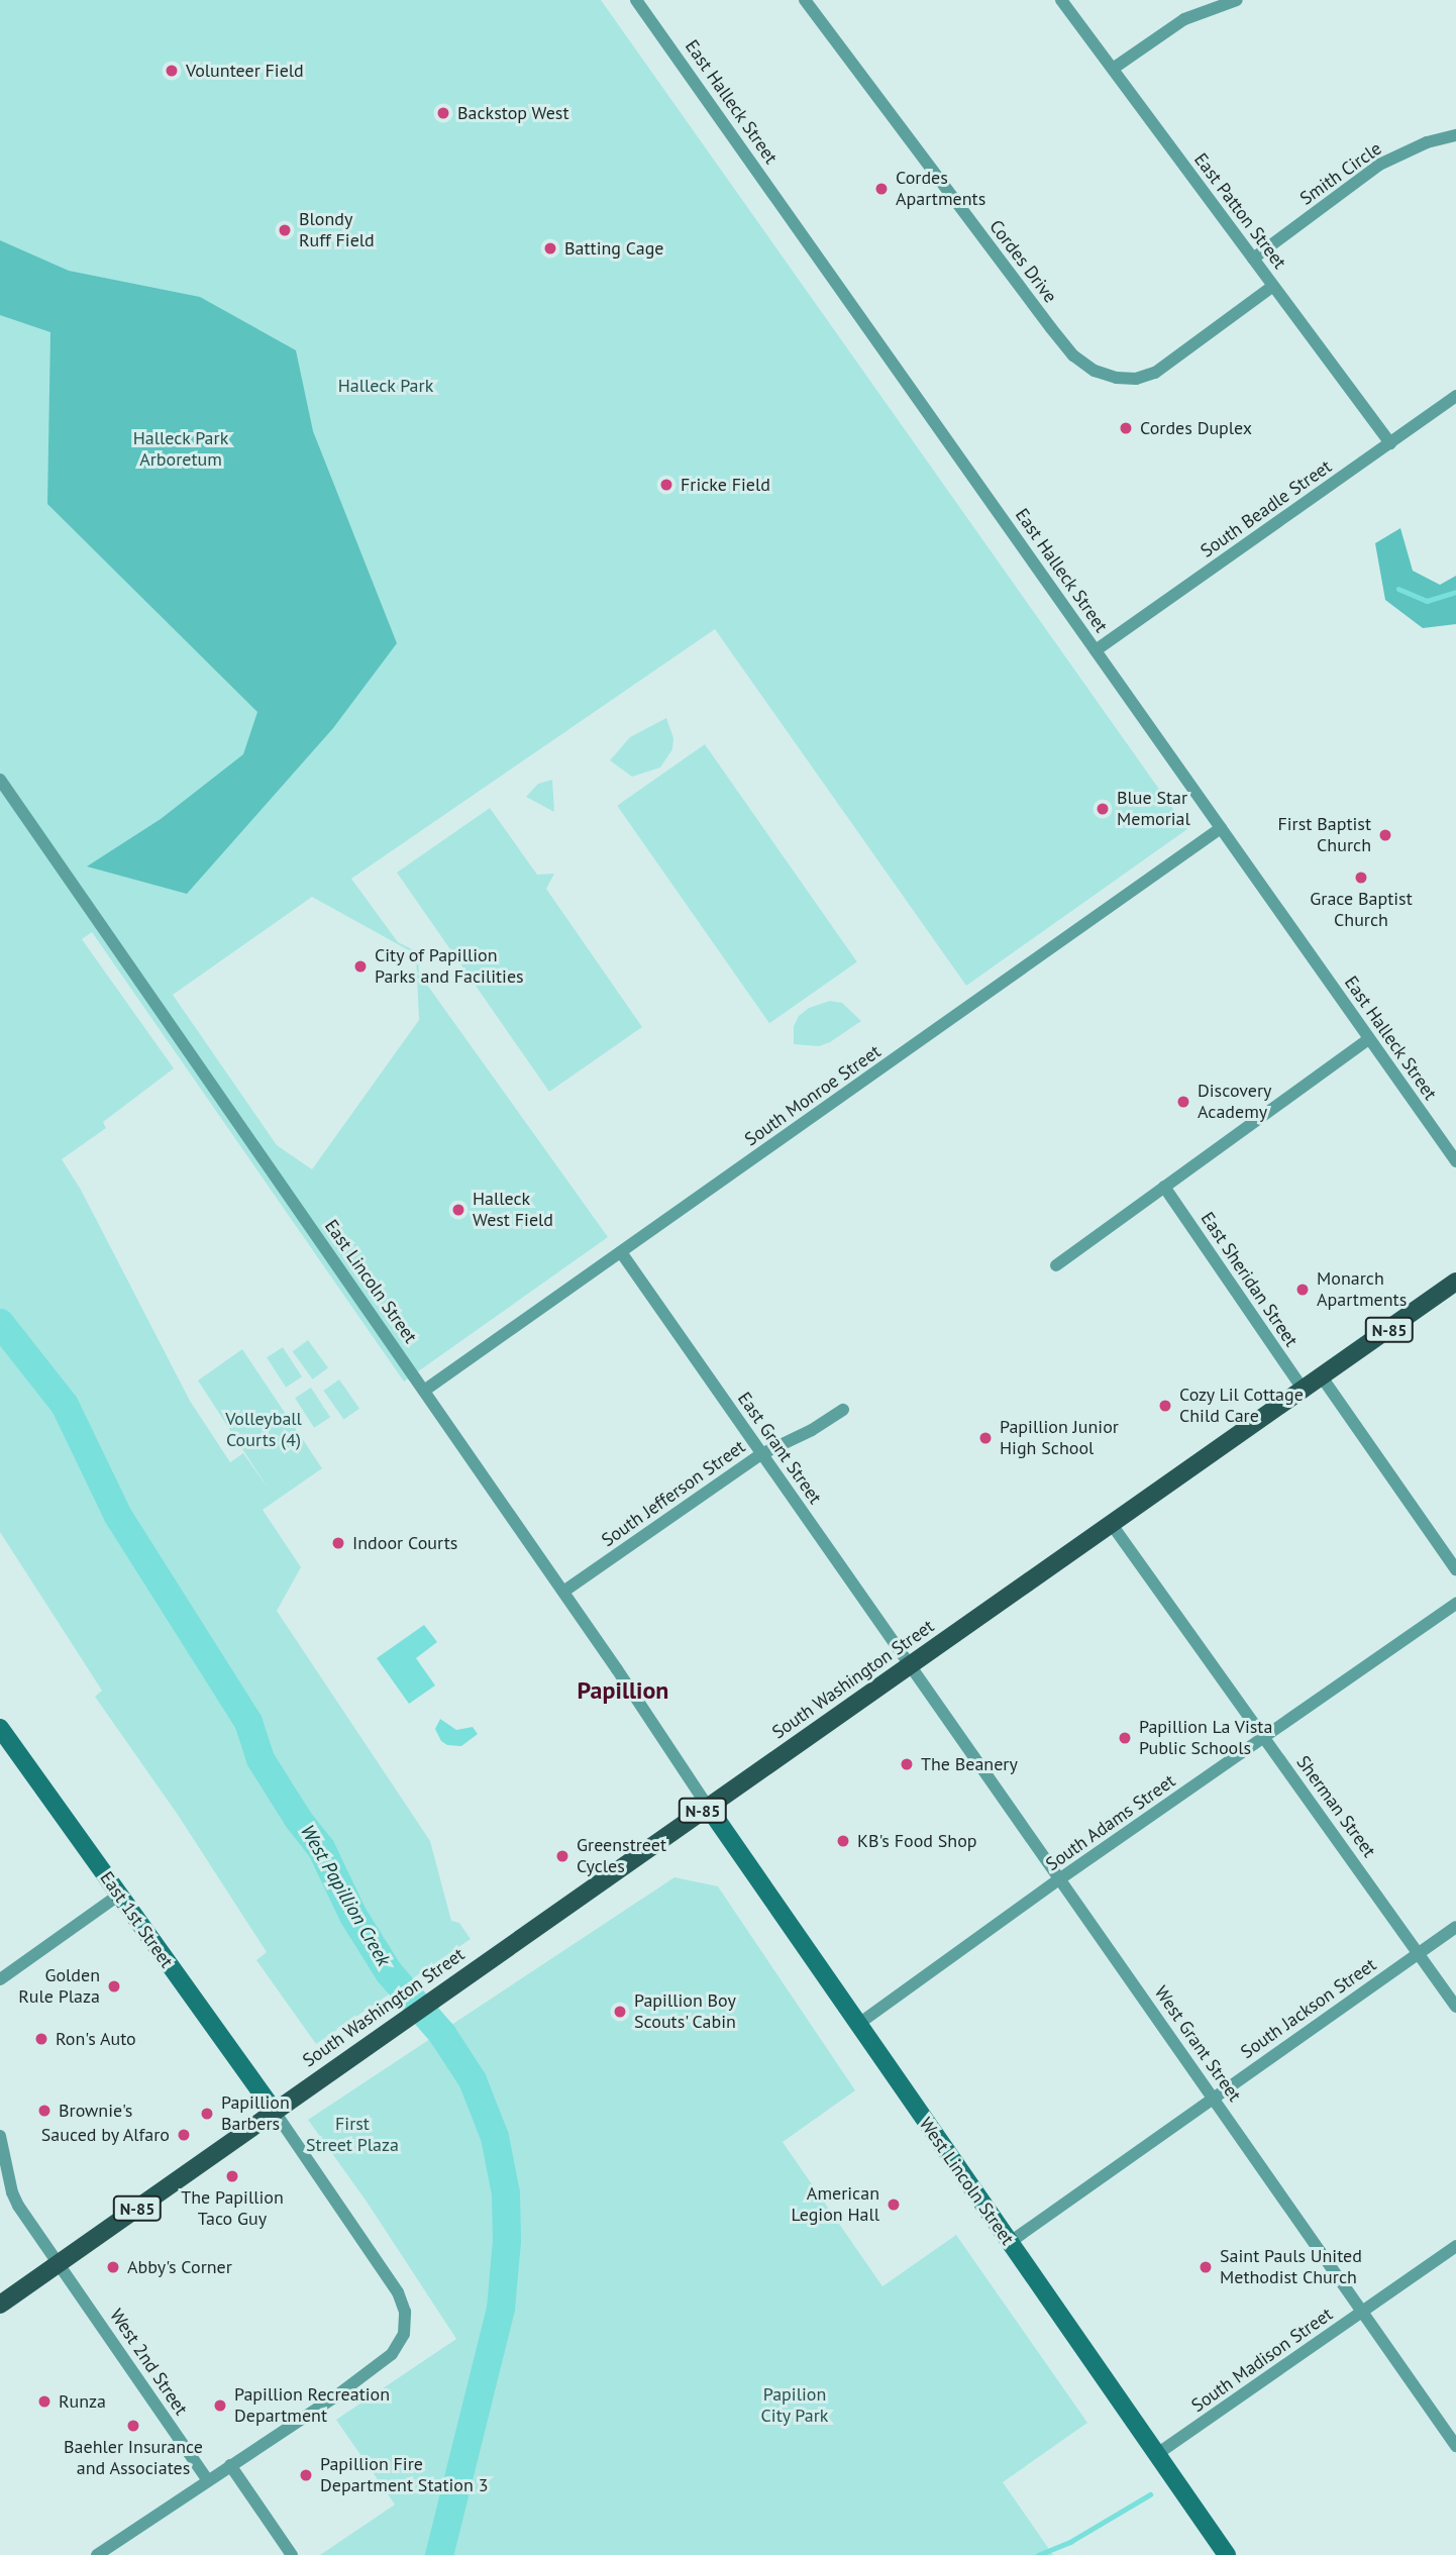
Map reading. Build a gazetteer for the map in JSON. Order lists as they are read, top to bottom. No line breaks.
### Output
{"streets":{"main road":["N-85","South Washington Street"],"street":["East Halleck Street","Smith Circle","East Patton Street","Cordes Drive","South Beadle Street","South Monroe Street","East Sheridan Street","East Lincoln Street","East Grant Street","South Jefferson Street","Sherman Street","South Adams Street","East 1st Street","South Jackson Street","West Grant Street","West Lincoln Street","South Madison Street","West 2nd Street"]},"crossings":[["East Halleck Street","South Beadle Street"],["East Halleck Street","South Monroe Street"],["Smith Circle","East Patton Street"],["East Patton Street","Cordes Drive"],["East Patton Street","South Beadle Street"],["South Monroe Street","East Lincoln Street"],["South Monroe Street","East Grant Street"],["East Sheridan Street","South Washington Street"],["East Lincoln Street","South Jefferson Street"],["East Lincoln Street","South Washington Street"],["East Lincoln Street","West Lincoln Street"],["N-85","South Washington Street"],["N-85","East 1st Street"],["N-85","West 2nd Street"],["East Grant Street","South Jefferson Street"],["East Grant Street","South Washington Street"],["East Grant Street","West Grant Street"],["South Washington Street","Sherman Street"],["South Washington Street","East 1st Street"],["South Washington Street","West Grant Street"],["South Washington Street","West Lincoln Street"],["Sherman Street","South Adams Street"],["Sherman Street","South Jackson Street"],["South Adams Street","West Grant Street"],["South Adams Street","West Lincoln Street"],["South Jackson Street","West Grant Street"],["South Jackson Street","West Lincoln Street"],["West Grant Street","South Madison Street"],["West Lincoln Street","South Madison Street"]],"districts":["Papillion"],"water":["West Papillion Creek"],"parks":["Halleck Park","Halleck Park Arboretum","Volleyball Courts (4)","First Street Plaza","Papilion City Park"],"places":["Volunteer Field","Backstop West","Cordes Apartments","Blondy Ruff Field","Batting Cage","Cordes Duplex","Fricke Field","Blue Star Memorial","First Baptist Church","Grace Baptist Church","City of Papillion Parks and Facilities","Discovery Academy","Halleck West Field","Monarch Apartments","Cozy Lil Cottage Child Care","Papillion Junior High School","Indoor Courts","Papillion La Vista Public Schools","The Beanery","KB's Food Shop","Greenstreet Cycles","Golden Rule Plaza","Papillion Boy Scouts' Cabin","Ron's Auto","Brownie's","Papillion Barbers","Sauced by Alfaro","The Papillion Taco Guy","American Legion Hall","Abby's Corner","Saint Pauls United Methodist Church","Runza","Papillion Recreation Department","Baehler Insurance and Associates","Papillion Fire Department Station 3"]}
